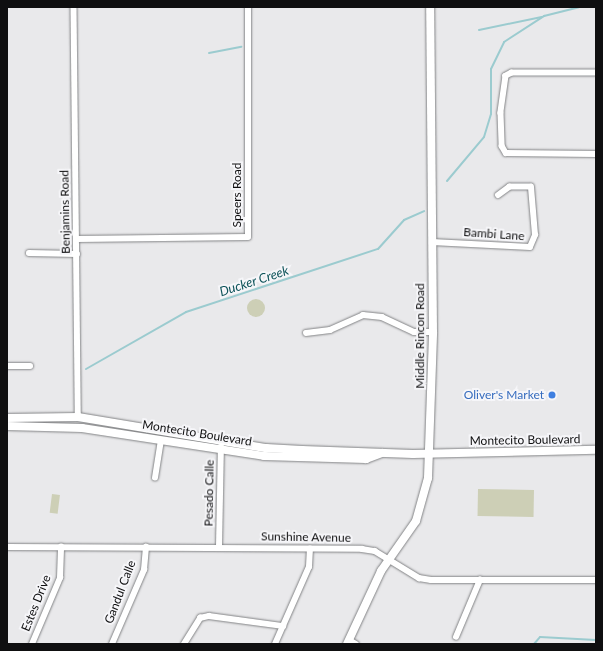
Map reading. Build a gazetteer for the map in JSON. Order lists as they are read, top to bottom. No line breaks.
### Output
{"streets":{"main road":["Middle Rincon Road","Montecito Boulevard"],"street":["Speers Road","Benjamins Road","Bambi Lane","Pesado Calle","Sunshine Avenue","Gandul Calle","Estes Drive"]},"crossings":[["Speers Road","Benjamins Road"],["Benjamins Road","Montecito Boulevard"],["Bambi Lane","Middle Rincon Road"],["Middle Rincon Road","Montecito Boulevard"],["Middle Rincon Road","Sunshine Avenue"],["Montecito Boulevard","Pesado Calle"],["Pesado Calle","Sunshine Avenue"],["Sunshine Avenue","Gandul Calle"],["Sunshine Avenue","Estes Drive"]],"water":["Ducker Creek"],"places":["Oliver's Market"]}
